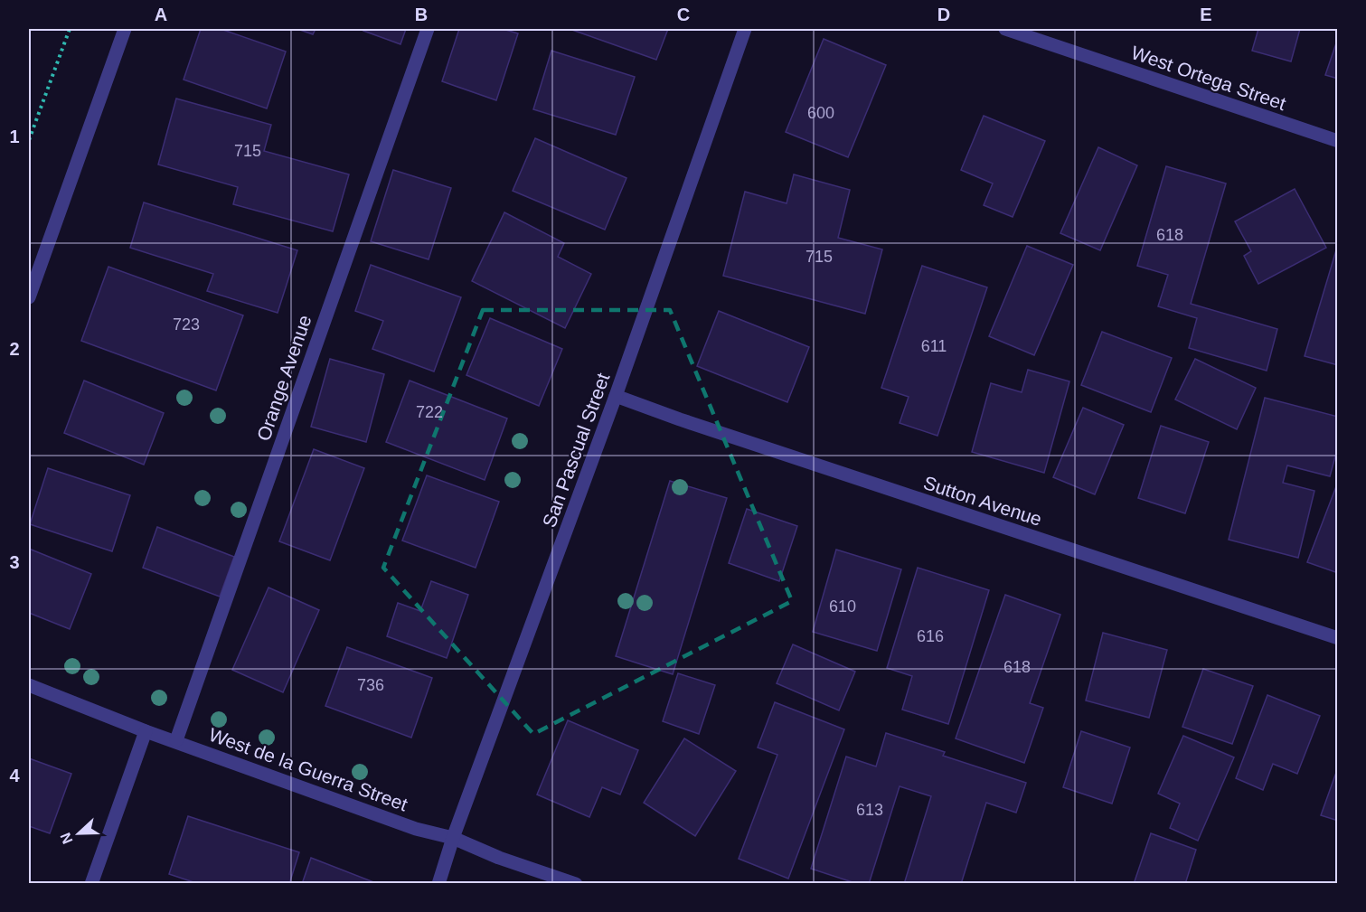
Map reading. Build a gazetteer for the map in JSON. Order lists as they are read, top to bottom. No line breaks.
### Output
{"streets":{"street":["West Ortega Street","Orange Avenue","San Pascual Street","Sutton Avenue","West de la Guerra Street"]},"crossings":[["Orange Avenue","West de la Guerra Street"],["San Pascual Street","Sutton Avenue"],["San Pascual Street","West de la Guerra Street"]],"house_numbers":["600","715","618","715","723","611","722","610","616","618","736","613"],"north":"left","grid":{"columns":["A","B","C","D","E"],"rows":["1","2","3","4"]}}
